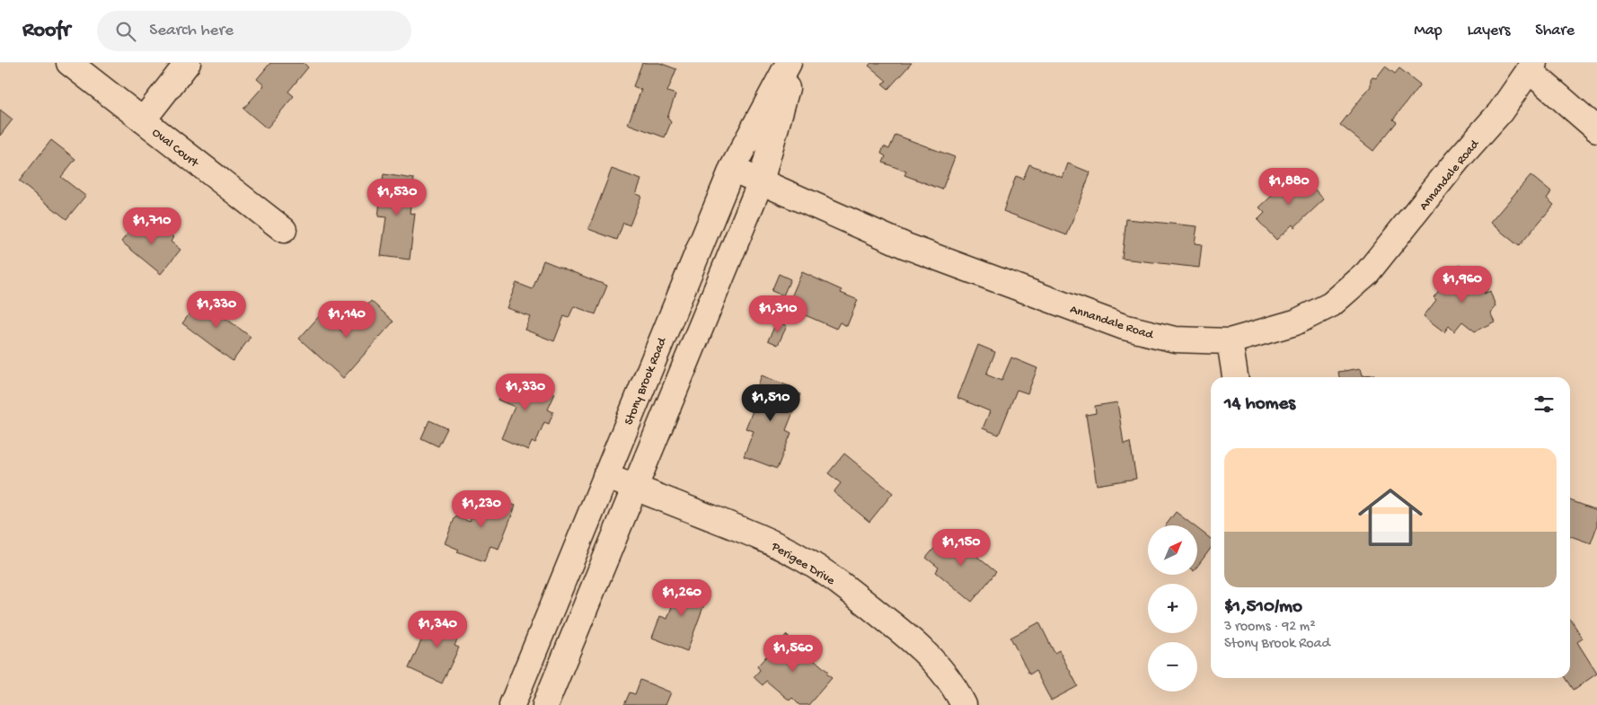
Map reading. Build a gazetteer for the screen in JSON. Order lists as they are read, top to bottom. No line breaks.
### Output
{"streets":{"street":["Oval Court","Annandale Road","Stony Brook Road","Perigee Drive"]},"crossings":[["Annandale Road","Stony Brook Road"],["Stony Brook Road","Perigee Drive"]],"north":"top right","page":{"header":"Roofr","search":"Search here","nav":["Map","Layers","Share"],"price":["$1,880","$1,530","$1,710","$1,960","$1,330","$1,310","$1,140","$1,330","$1,510","$1,230","$1,150","$1,260","$1,340","$1,560"],"heading":"14 homes","list":[{"name":"$1,510/mo","note":"3 rooms · 92 m² · Stony Brook Road"}],"map_buttons":["+","−"]}}
